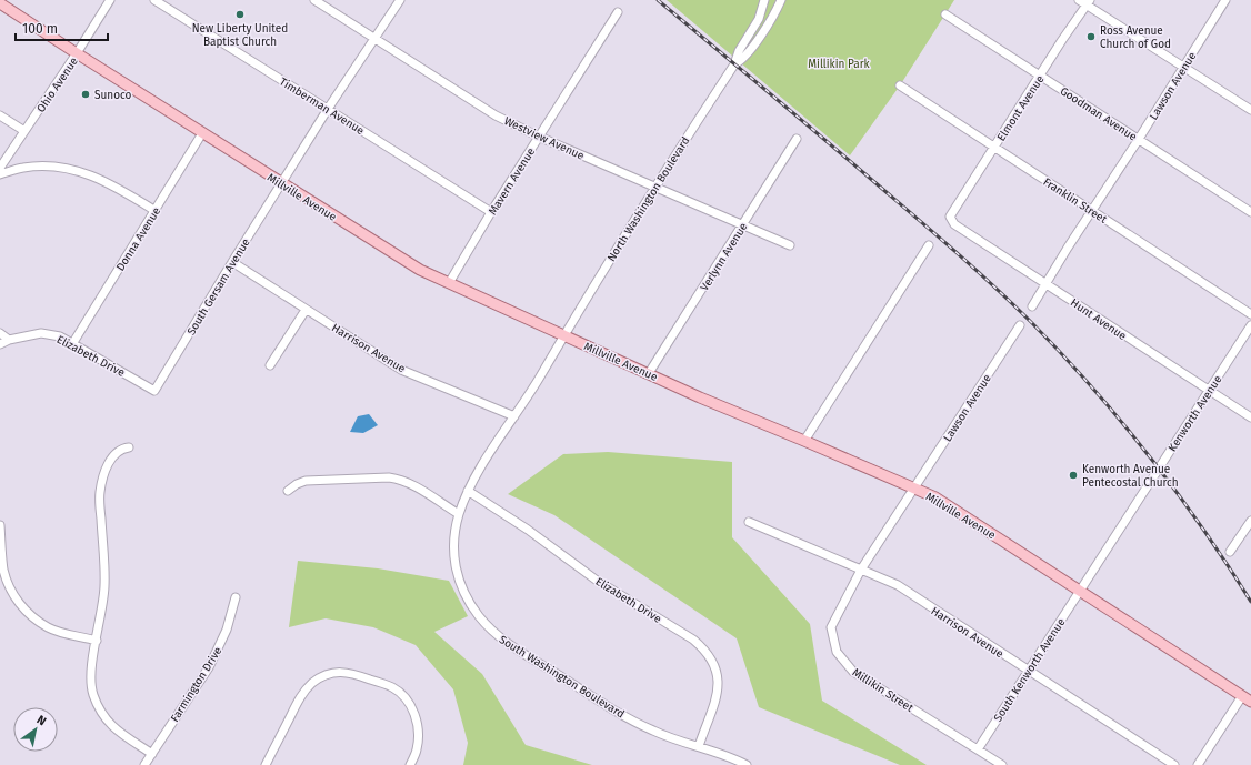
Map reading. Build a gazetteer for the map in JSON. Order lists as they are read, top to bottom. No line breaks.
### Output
{"streets":{"main road":["Millville Avenue"],"street":["Ohio Avenue","Lawson Avenue","Timberman Avenue","Elmont Avenue","Goodman Avenue","Westview Avenue","Mavern Avenue","North Washington Boulevard","Franklin Street","Donna Avenue","Verlynn Avenue","South Gersam Avenue","Hunt Avenue","Harrison Avenue","Elizabeth Drive","Kenworth Avenue","South Kenworth Avenue","South Washington Boulevard","Farmington Drive","Millikin Street"]},"crossings":[["Ohio Avenue","Millville Avenue"],["Lawson Avenue","Goodman Avenue"],["Lawson Avenue","Millville Avenue"],["Lawson Avenue","Franklin Street"],["Lawson Avenue","Hunt Avenue"],["Lawson Avenue","Millikin Street"],["Timberman Avenue","Mavern Avenue"],["Timberman Avenue","South Gersam Avenue"],["Elmont Avenue","Goodman Avenue"],["Elmont Avenue","Franklin Street"],["Elmont Avenue","Hunt Avenue"],["Westview Avenue","Mavern Avenue"],["Westview Avenue","North Washington Boulevard"],["Westview Avenue","Verlynn Avenue"],["Westview Avenue","South Gersam Avenue"],["Mavern Avenue","Millville Avenue"],["Millville Avenue","North Washington Boulevard"],["Millville Avenue","Donna Avenue"],["Millville Avenue","Verlynn Avenue"],["Millville Avenue","South Gersam Avenue"],["Millville Avenue","Kenworth Avenue"],["Millville Avenue","South Kenworth Avenue"],["Millville Avenue","South Washington Boulevard"],["Millville Avenue","Millikin Street"],["North Washington Boulevard","South Washington Boulevard"],["Donna Avenue","Elizabeth Drive"],["South Gersam Avenue","Harrison Avenue"],["South Gersam Avenue","Elizabeth Drive"],["Hunt Avenue","Kenworth Avenue"],["Harrison Avenue","South Kenworth Avenue"],["Harrison Avenue","South Washington Boulevard"],["Harrison Avenue","Millikin Street"],["Elizabeth Drive","South Washington Boulevard"],["Kenworth Avenue","South Kenworth Avenue"],["South Kenworth Avenue","Millikin Street"]],"parks":["Millikin Park"],"places":["New Liberty United Baptist Church","Ross Avenue Church of God","Sunoco","Kenworth Avenue Pentecostal Church"],"scale_bar":"100 m","north":"top right"}
